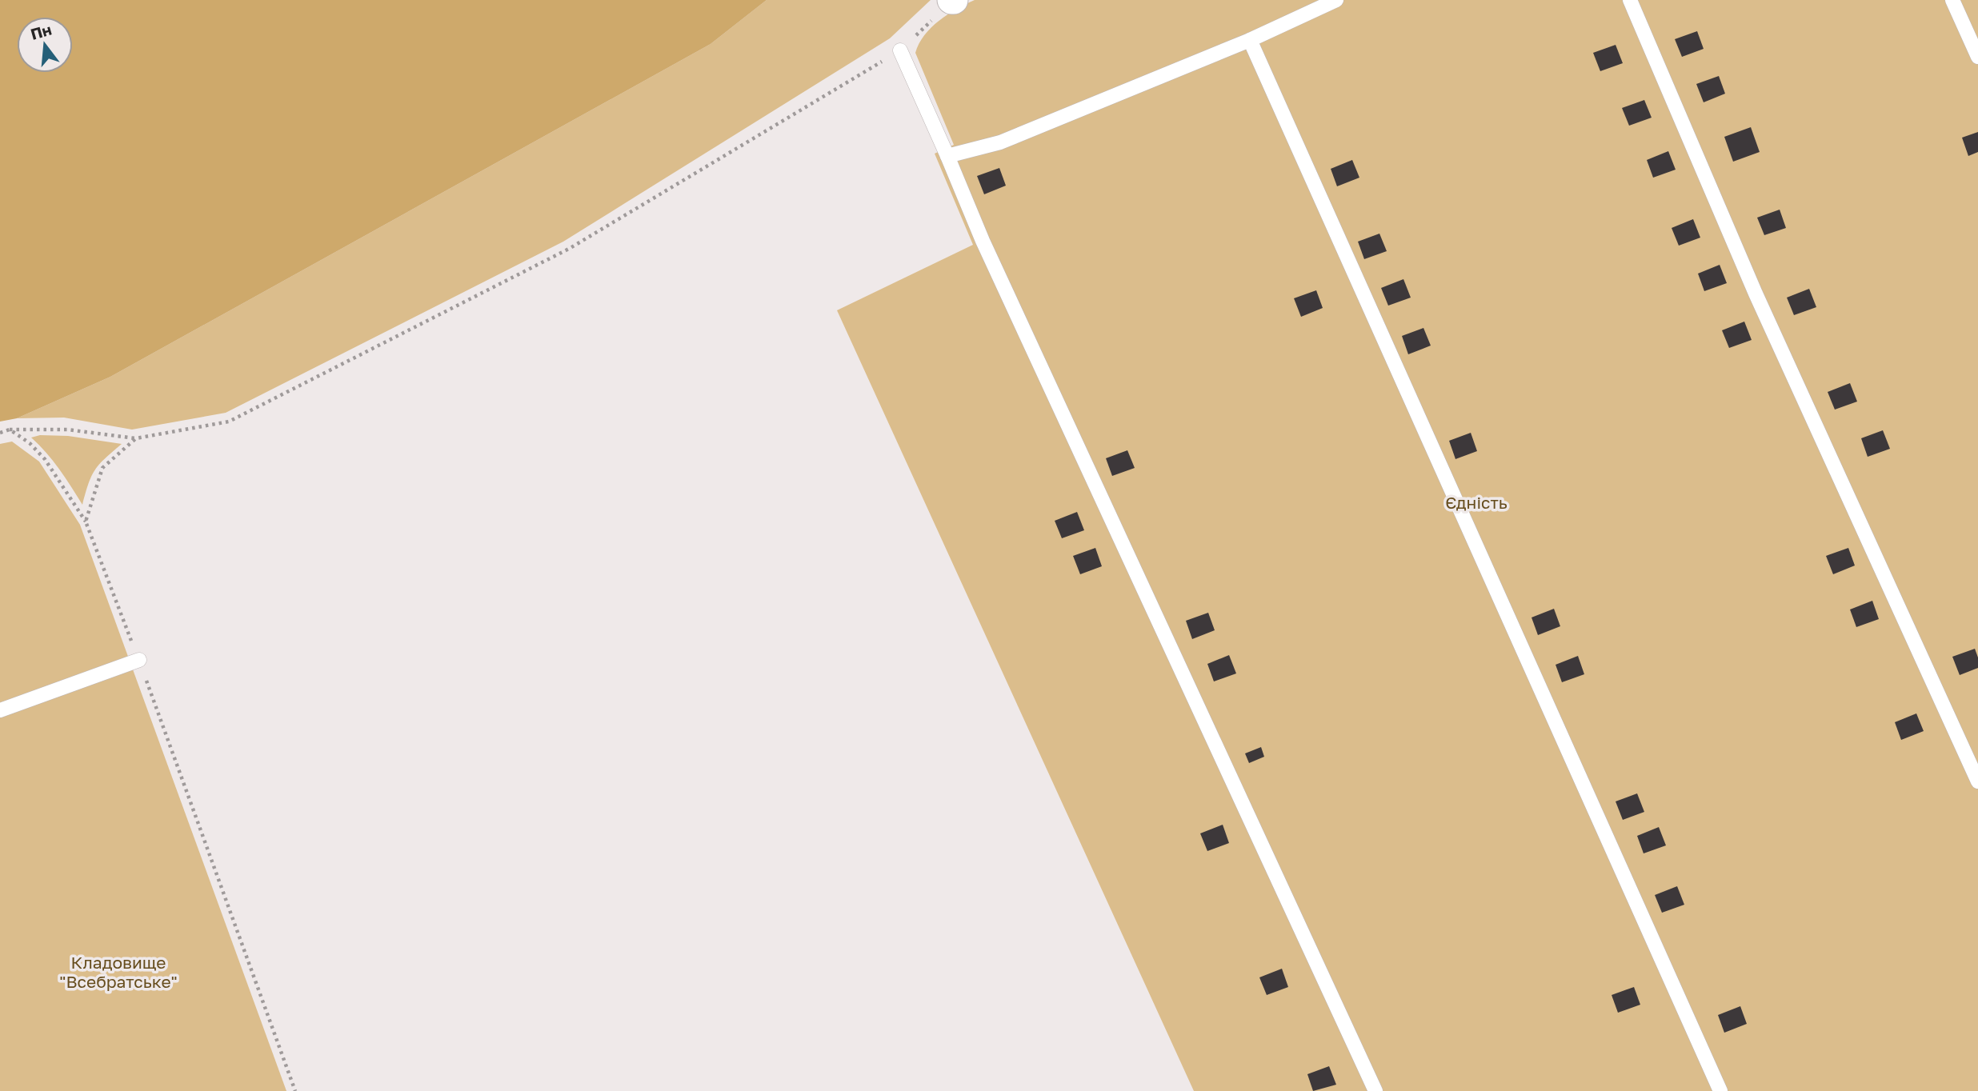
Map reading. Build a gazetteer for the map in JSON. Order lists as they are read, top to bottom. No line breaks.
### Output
{"parks":["Єдність","Кладовище \"Всебратське\""],"north":"top"}
